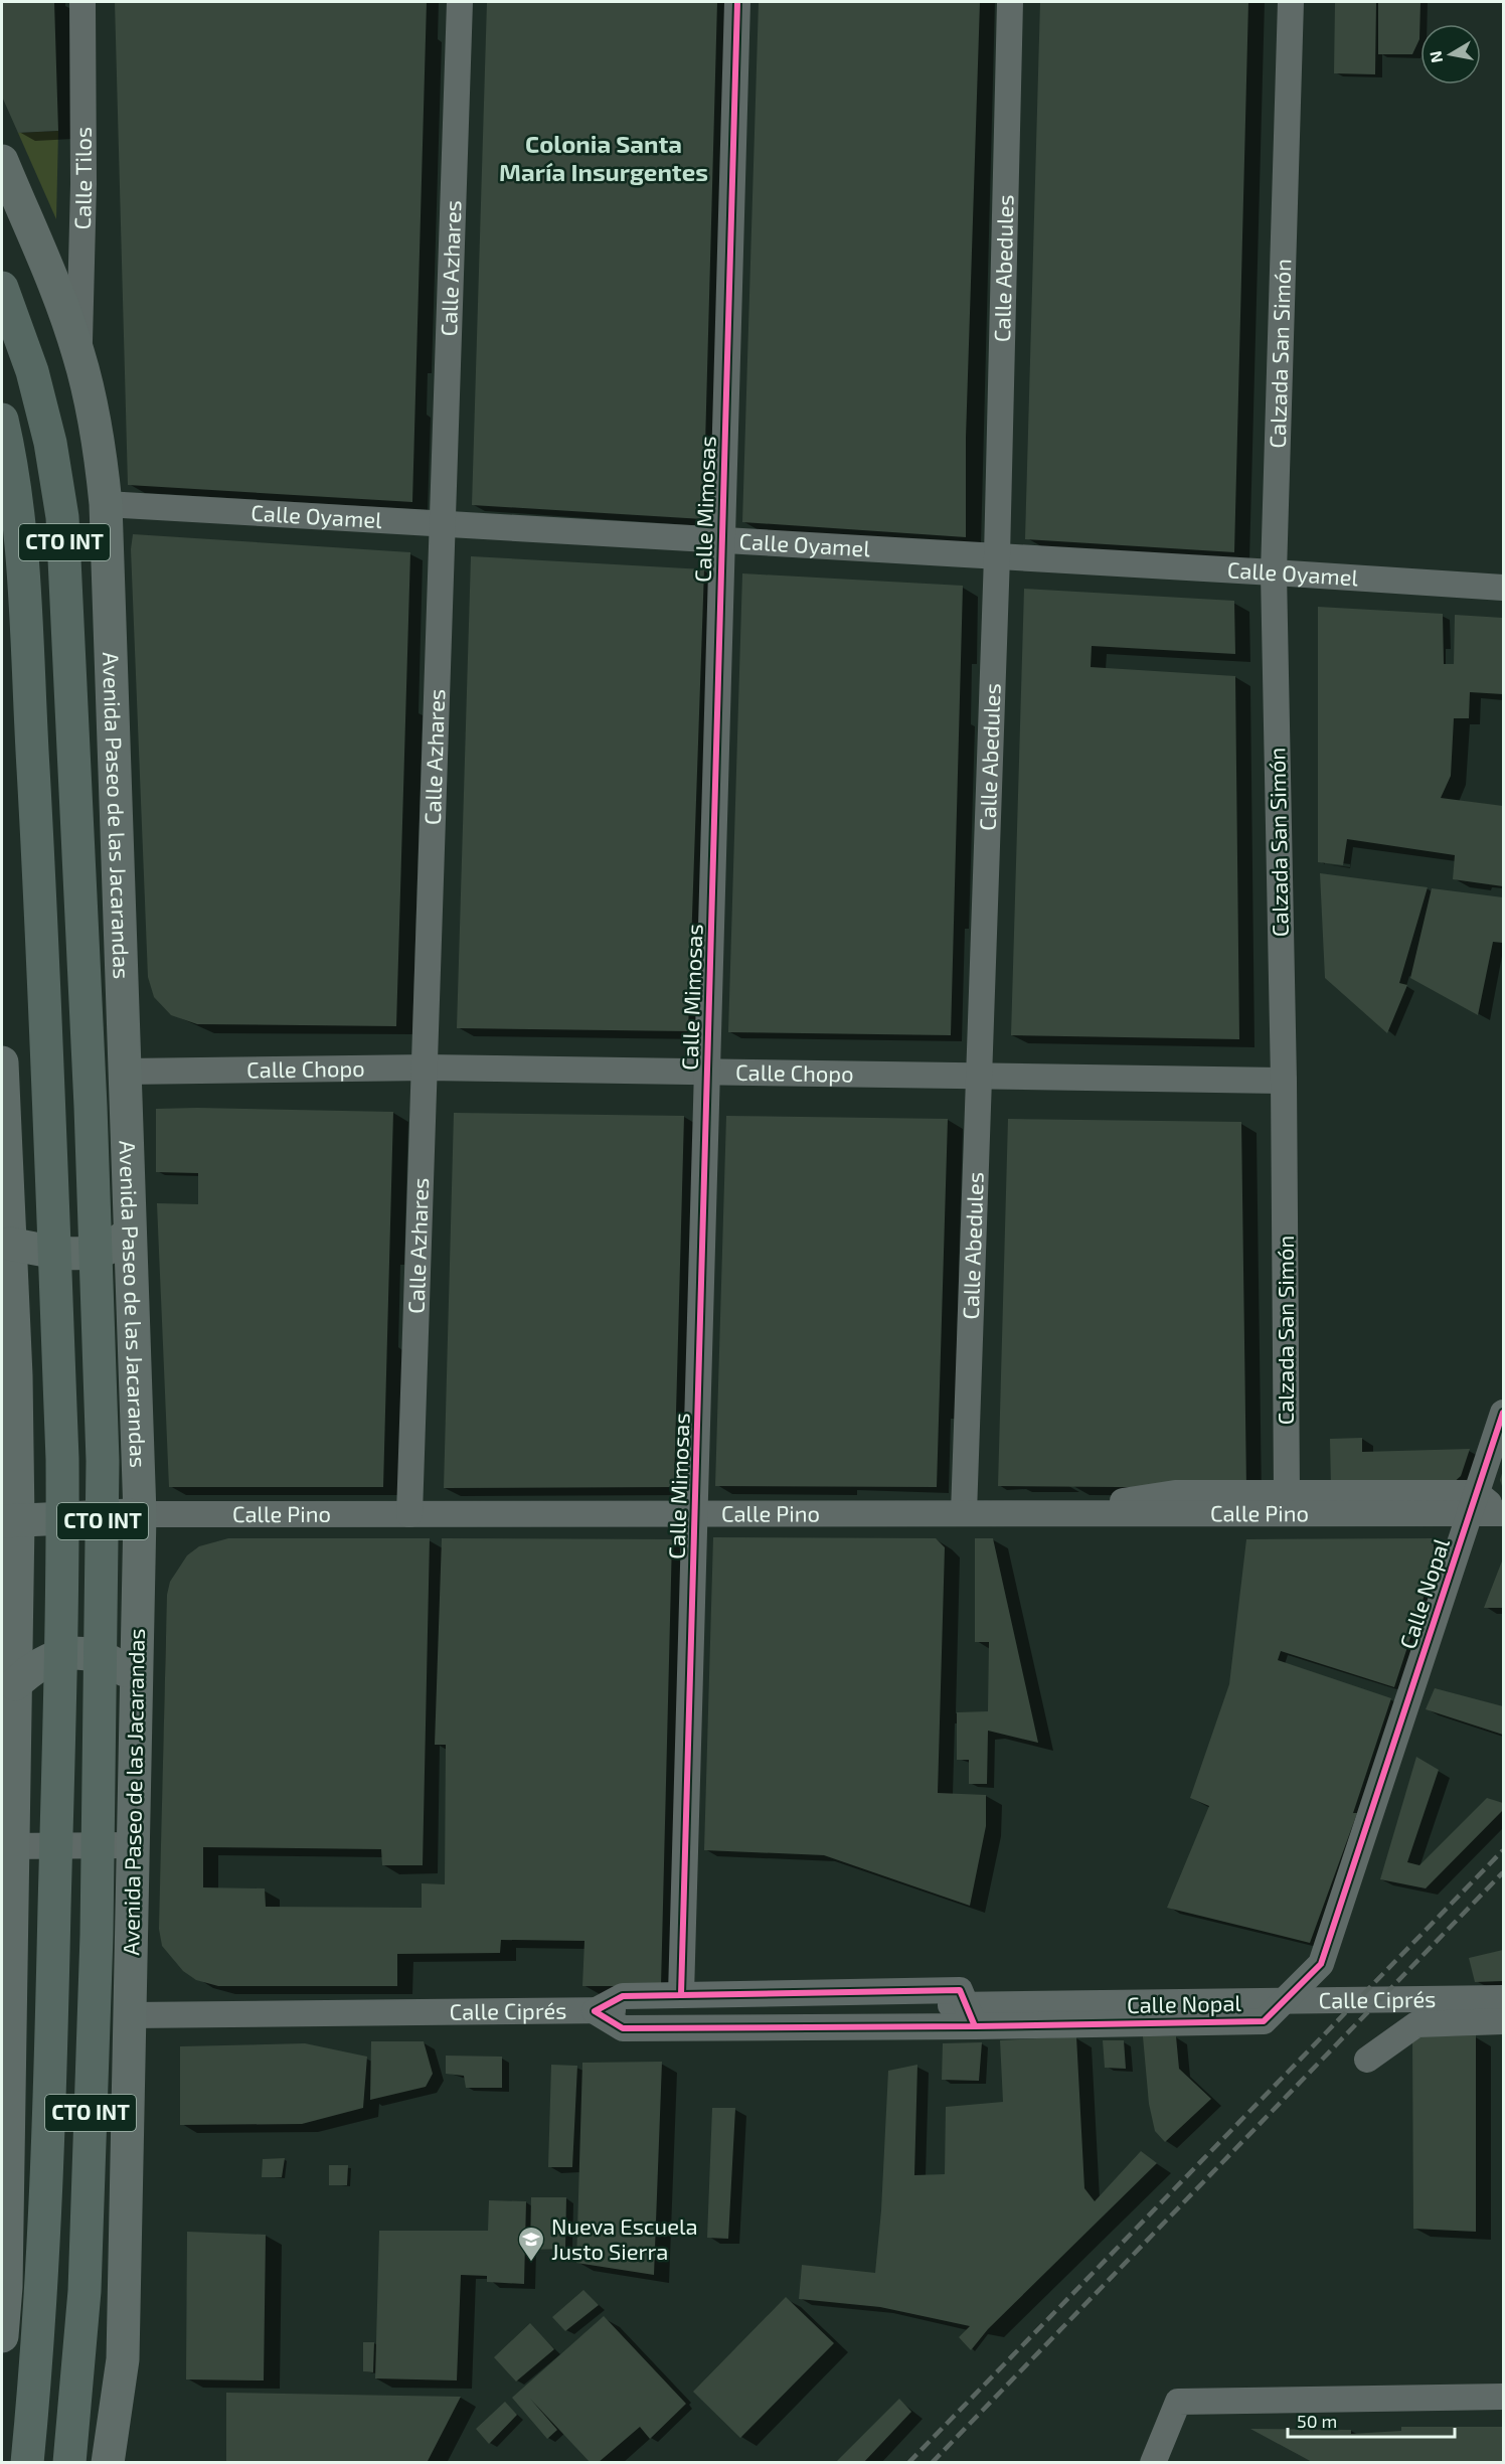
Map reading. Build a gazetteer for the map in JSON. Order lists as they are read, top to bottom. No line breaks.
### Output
{"streets":{"highway":["CTO INT"],"main road":["Avenida Paseo de las Jacarandas","Calle Pino"],"street":["Calle Tilos","Calle Azhares","Calle Abedules","Calzada San Simón","Calle Mimosas","Calle Oyamel","Calle Chopo","Calle Nopal","Calle Ciprés"]},"crossings":[["Calle Tilos","Avenida Paseo de las Jacarandas"],["Calle Azhares","Calle Oyamel"],["Calle Azhares","Calle Chopo"],["Calle Azhares","Calle Pino"],["Calle Abedules","Calle Oyamel"],["Calle Abedules","Calle Chopo"],["Calle Abedules","Calle Pino"],["Calzada San Simón","Calle Oyamel"],["Calzada San Simón","Calle Chopo"],["Calle Mimosas","Calle Oyamel"],["Calle Mimosas","Calle Chopo"],["Calle Mimosas","Calle Pino"],["Calle Oyamel","Avenida Paseo de las Jacarandas"],["Avenida Paseo de las Jacarandas","Calle Chopo"],["Avenida Paseo de las Jacarandas","Calle Pino"],["Avenida Paseo de las Jacarandas","Calle Ciprés"],["Calle Nopal","Calle Ciprés"]],"districts":["Colonia Santa María Insurgentes"],"places":{"school or university":["Nueva Escuela Justo Sierra"]},"scale_bar":"50 m","north":"left"}
